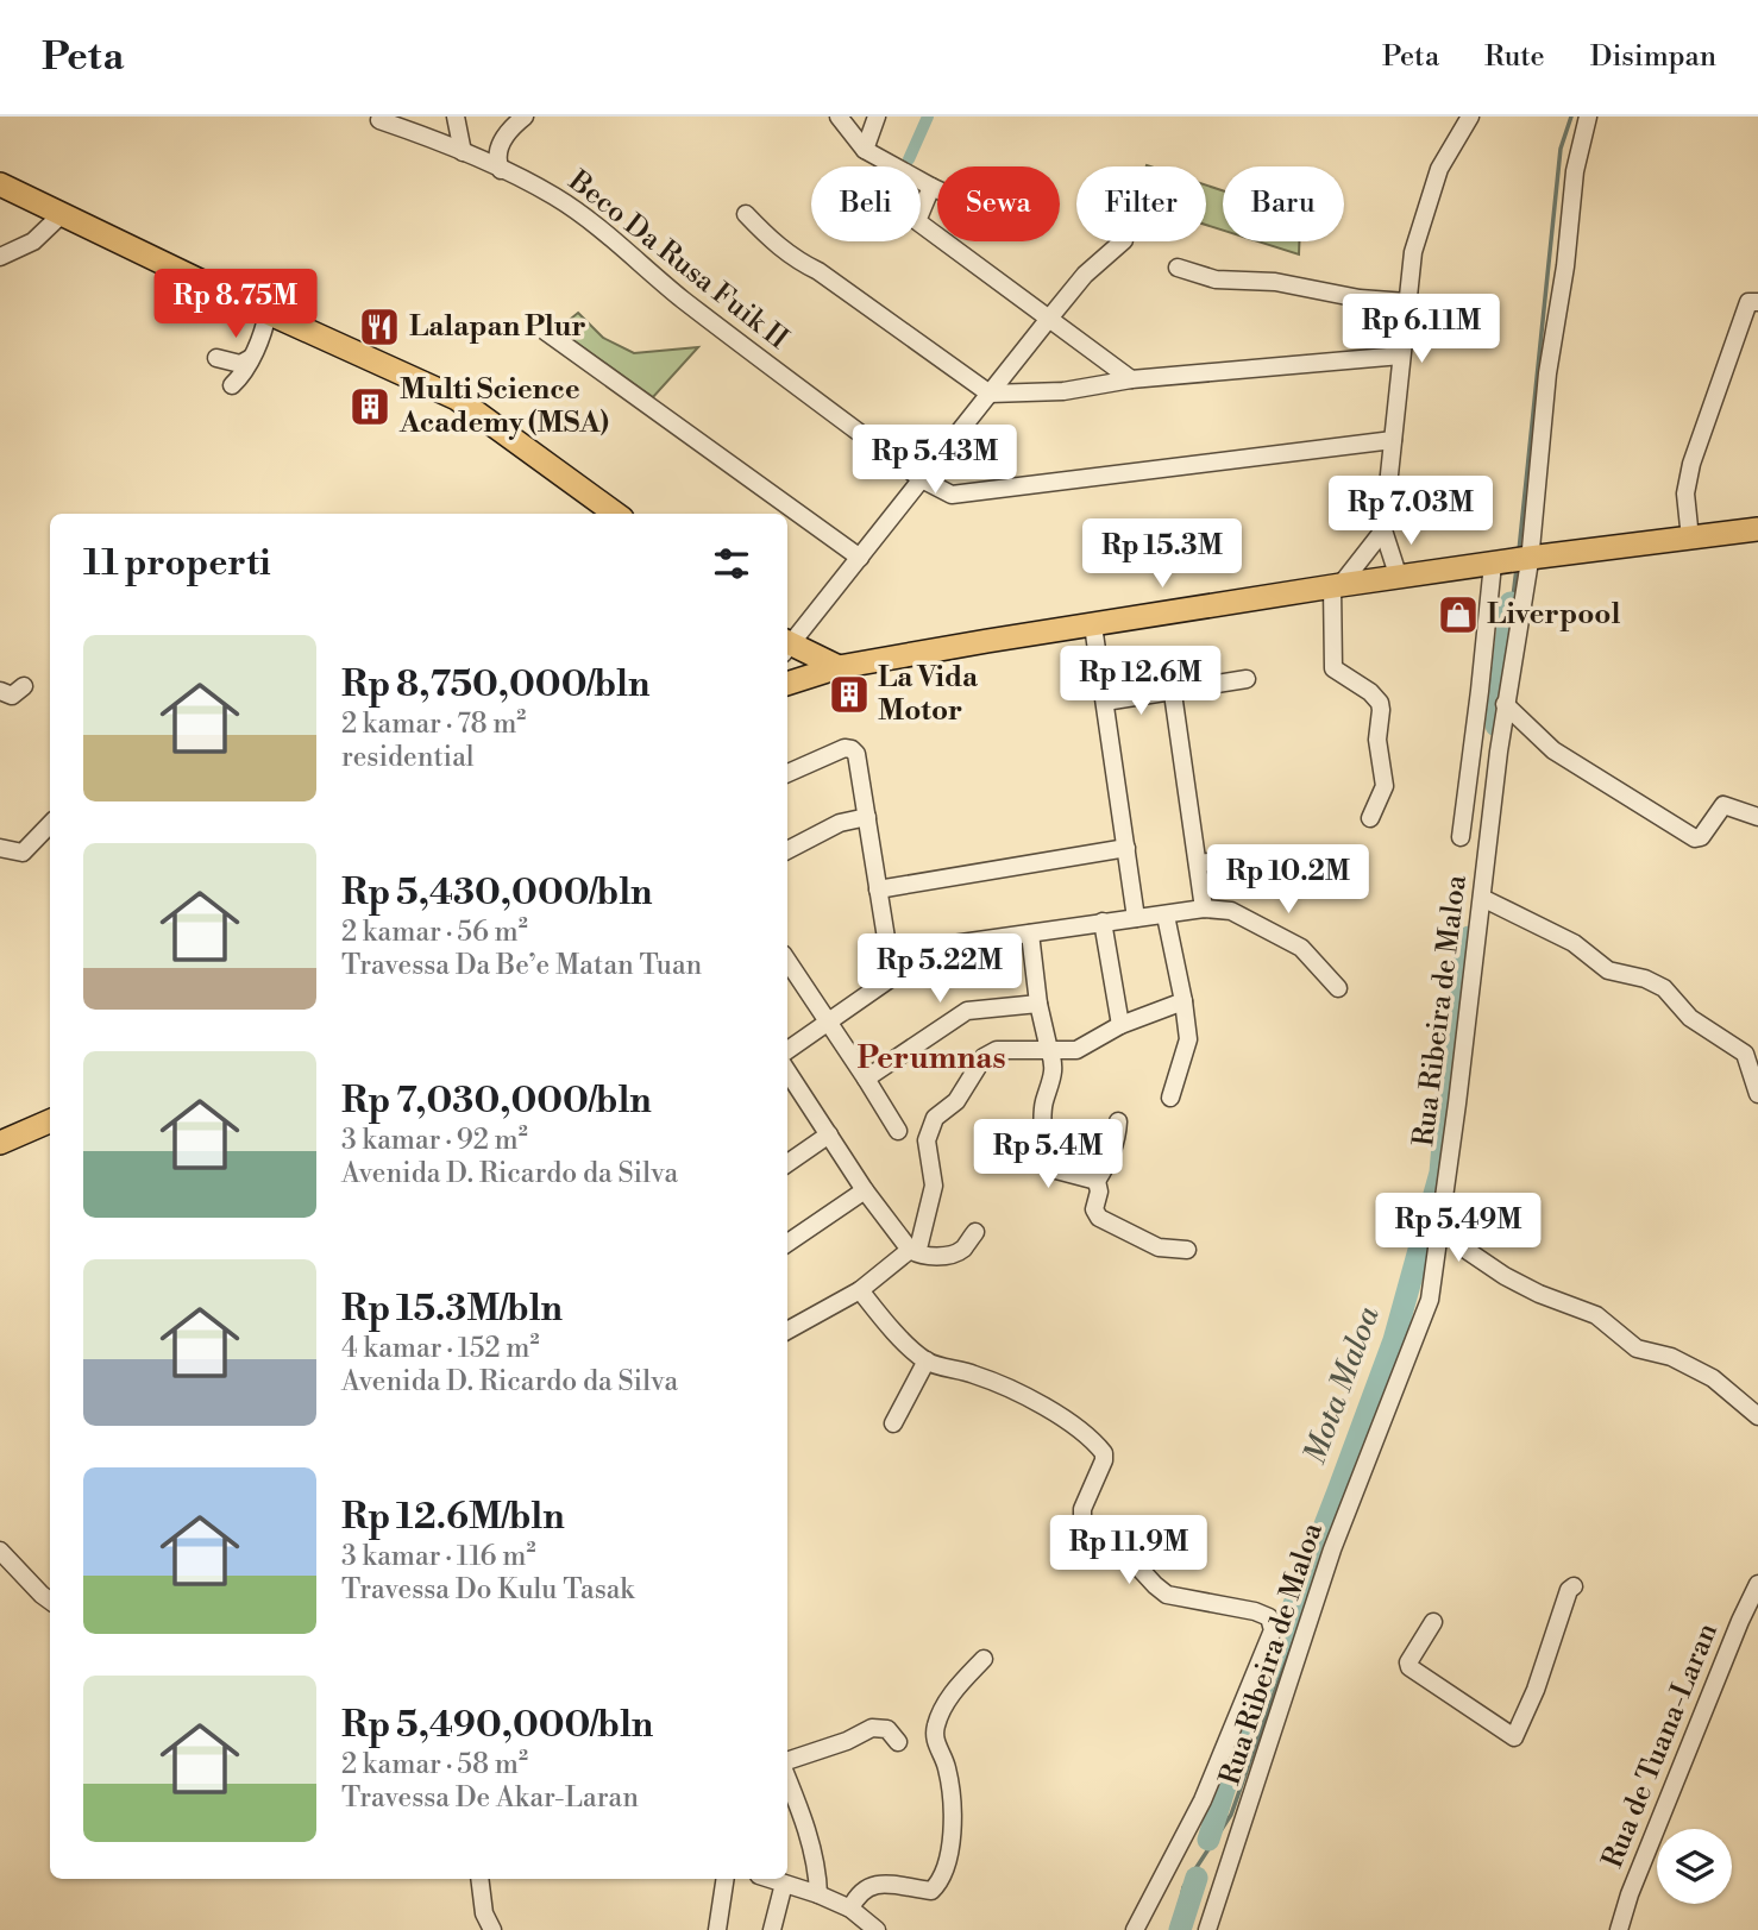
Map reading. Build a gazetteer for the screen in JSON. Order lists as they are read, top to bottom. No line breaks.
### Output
{"streets":{"street":["Beco Da Rusa Fuik II","Rua Ribeira de Maloa","Rua de Tuana-Laran"]},"districts":["Perumnas"],"water":["Mota Maloa"],"places":{"restaurant":["Lalapan Plur"],"building":["Multi Science Academy (MSA)","La Vida Motor"],"shop":["Liverpool"]},"page":{"header":"Peta","nav":["Peta","Rute","Disimpan"],"chip":["Beli","Sewa","Filter","Baru"],"price":["Rp 8.75M","Rp 6.11M","Rp 5.43M","Rp 7.03M","Rp 15.3M","Rp 12.6M","Rp 10.2M","Rp 5.22M","Rp 5.4M","Rp 5.49M","Rp 11.9M"],"heading":"11 properti","list":[{"name":"Rp 8,750,000/bln","note":"2 kamar · 78 m² · residential"},{"name":"Rp 5,430,000/bln","note":"2 kamar · 56 m² · Travessa Da Be’e Matan Tuan"},{"name":"Rp 7,030,000/bln","note":"3 kamar · 92 m² · Avenida D. Ricardo da Silva"},{"name":"Rp 15.3M/bln","note":"4 kamar · 152 m² · Avenida D. Ricardo da Silva"},{"name":"Rp 12.6M/bln","note":"3 kamar · 116 m² · Travessa Do Kulu Tasak"},{"name":"Rp 5,490,000/bln","note":"2 kamar · 58 m² · Travessa De Akar-Laran"}]}}
